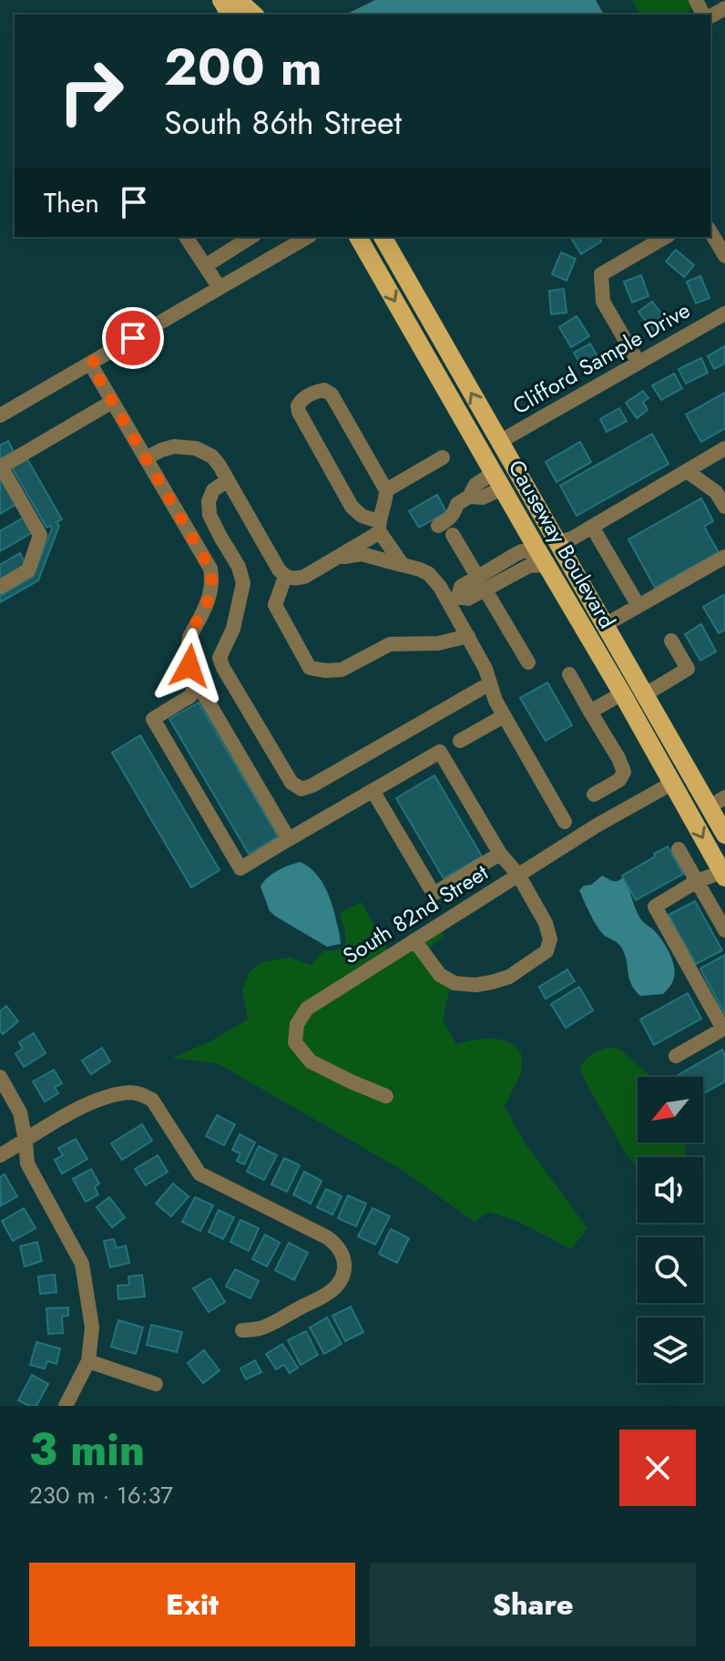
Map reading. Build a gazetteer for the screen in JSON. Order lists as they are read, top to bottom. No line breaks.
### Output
{"streets":{"main road":["Causeway Boulevard"],"street":["Clifford Sample Drive","South 82nd Street"]},"crossings":[["Clifford Sample Drive","Causeway Boulevard"],["Causeway Boulevard","South 82nd Street"]],"north":"bottom left","page":{"turn":["200 m","South 86th Street"],"then":"Then","heading":["3 min","230 m · 16:37"],"buttons":["Exit","Share"]}}
